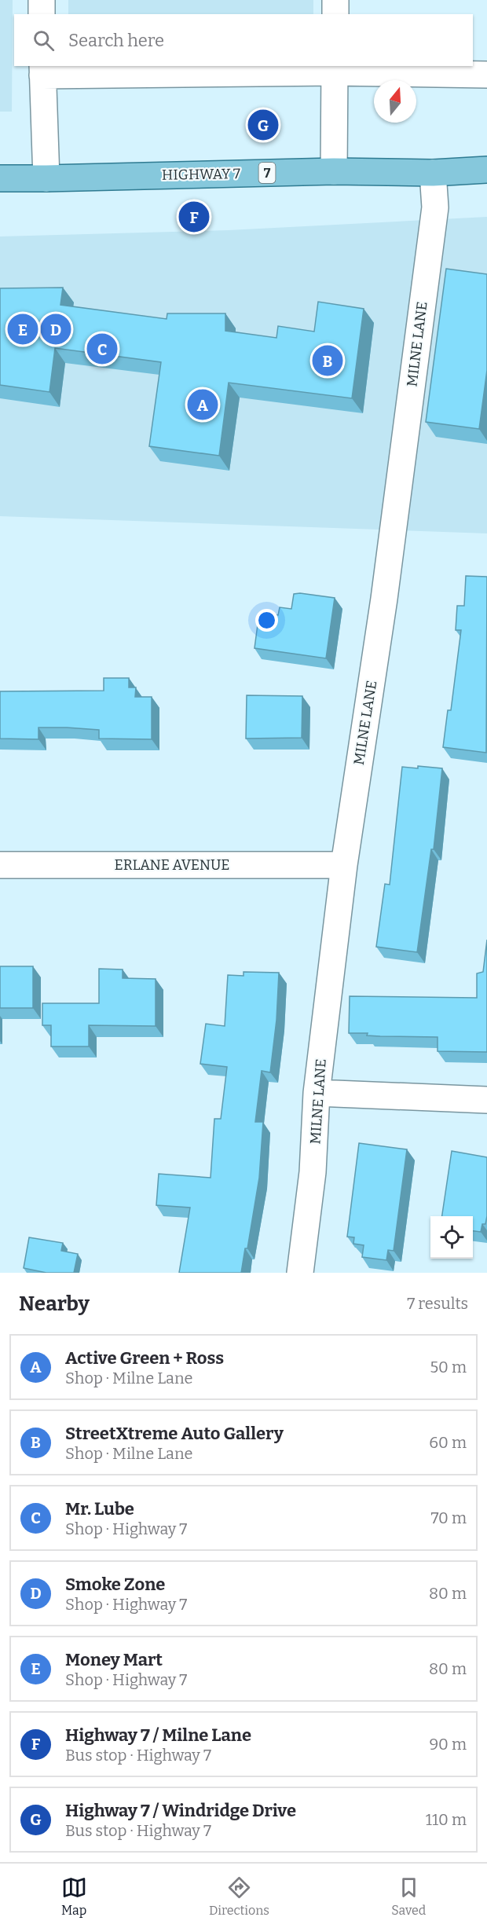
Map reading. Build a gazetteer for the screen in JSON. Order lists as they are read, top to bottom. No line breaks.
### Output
{"streets":{"main road":["7","HIGHWAY 7"],"street":["MILNE LANE","ERLANE AVENUE"]},"crossings":[["HIGHWAY 7","MILNE LANE"],["MILNE LANE","ERLANE AVENUE"]],"north":"top","page":{"search":"Search here","pins":["G","F","D","E","C","B","A"],"heading":["Nearby","7 results"],"list":[{"mark":"A","name":"Active Green + Ross","note":"Shop · Milne Lane","value":"50 m"},{"mark":"B","name":"StreetXtreme Auto Gallery","note":"Shop · Milne Lane","value":"60 m"},{"mark":"C","name":"Mr. Lube","note":"Shop · Highway 7","value":"70 m"},{"mark":"D","name":"Smoke Zone","note":"Shop · Highway 7","value":"80 m"},{"mark":"E","name":"Money Mart","note":"Shop · Highway 7","value":"80 m"},{"mark":"F","name":"Highway 7 / Milne Lane","note":"Bus stop · Highway 7","value":"90 m"},{"mark":"G","name":"Highway 7 / Windridge Drive","note":"Bus stop · Highway 7","value":"110 m"}],"nav":["Map","Directions","Saved"]}}
